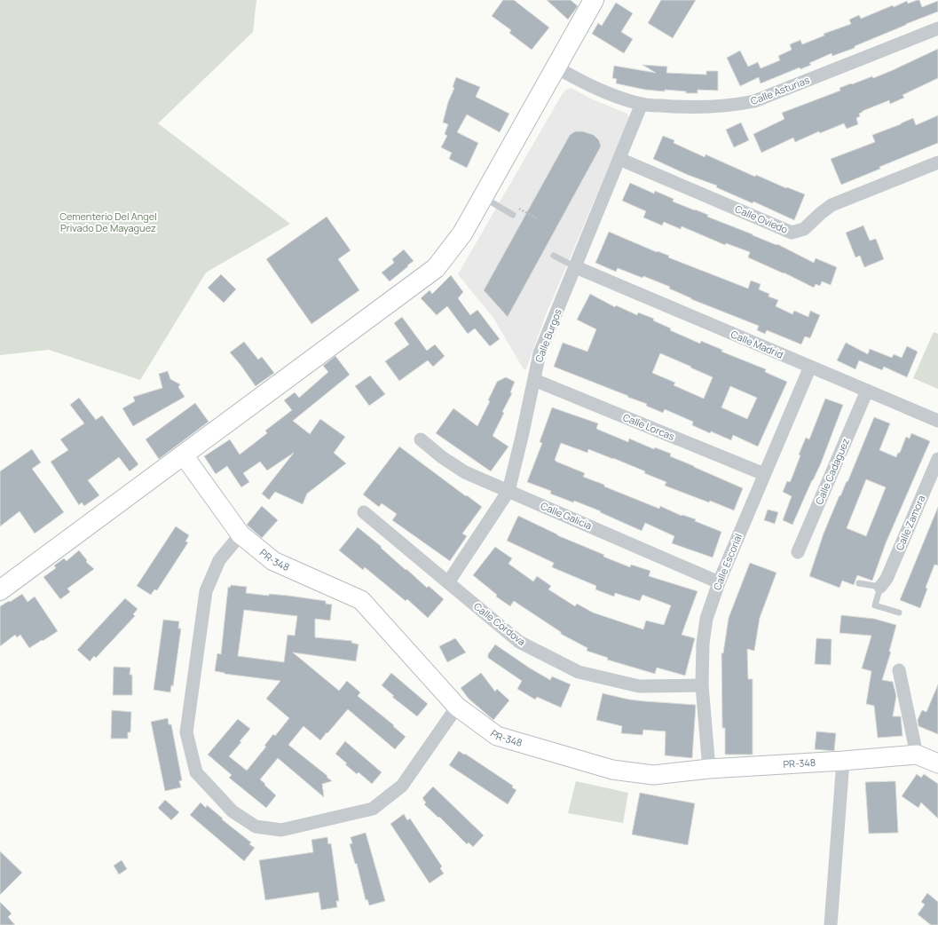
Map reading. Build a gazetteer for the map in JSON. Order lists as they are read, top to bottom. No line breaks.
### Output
{"streets":{"street":["Calle Asturias","Calle Oviedo","Calle Burgos","Calle Madrid","Calle Lorcas","Calle Cadaguez","Calle Galicia","Calle Zamora","PR-348","Calle Escorial","Calle Córdova"]},"crossings":[["Calle Asturias","Calle Burgos"],["Calle Oviedo","Calle Burgos"],["Calle Burgos","Calle Madrid"],["Calle Burgos","Calle Lorcas"],["Calle Burgos","Calle Galicia"],["Calle Burgos","Calle Córdova"],["Calle Madrid","Calle Cadaguez"],["Calle Madrid","Calle Escorial"],["Calle Lorcas","Calle Escorial"],["Calle Galicia","Calle Escorial"],["PR-348","Calle Escorial"],["Calle Escorial","Calle Córdova"]],"parks":["Cementerio Del Angel Privado De Mayaguez"]}
